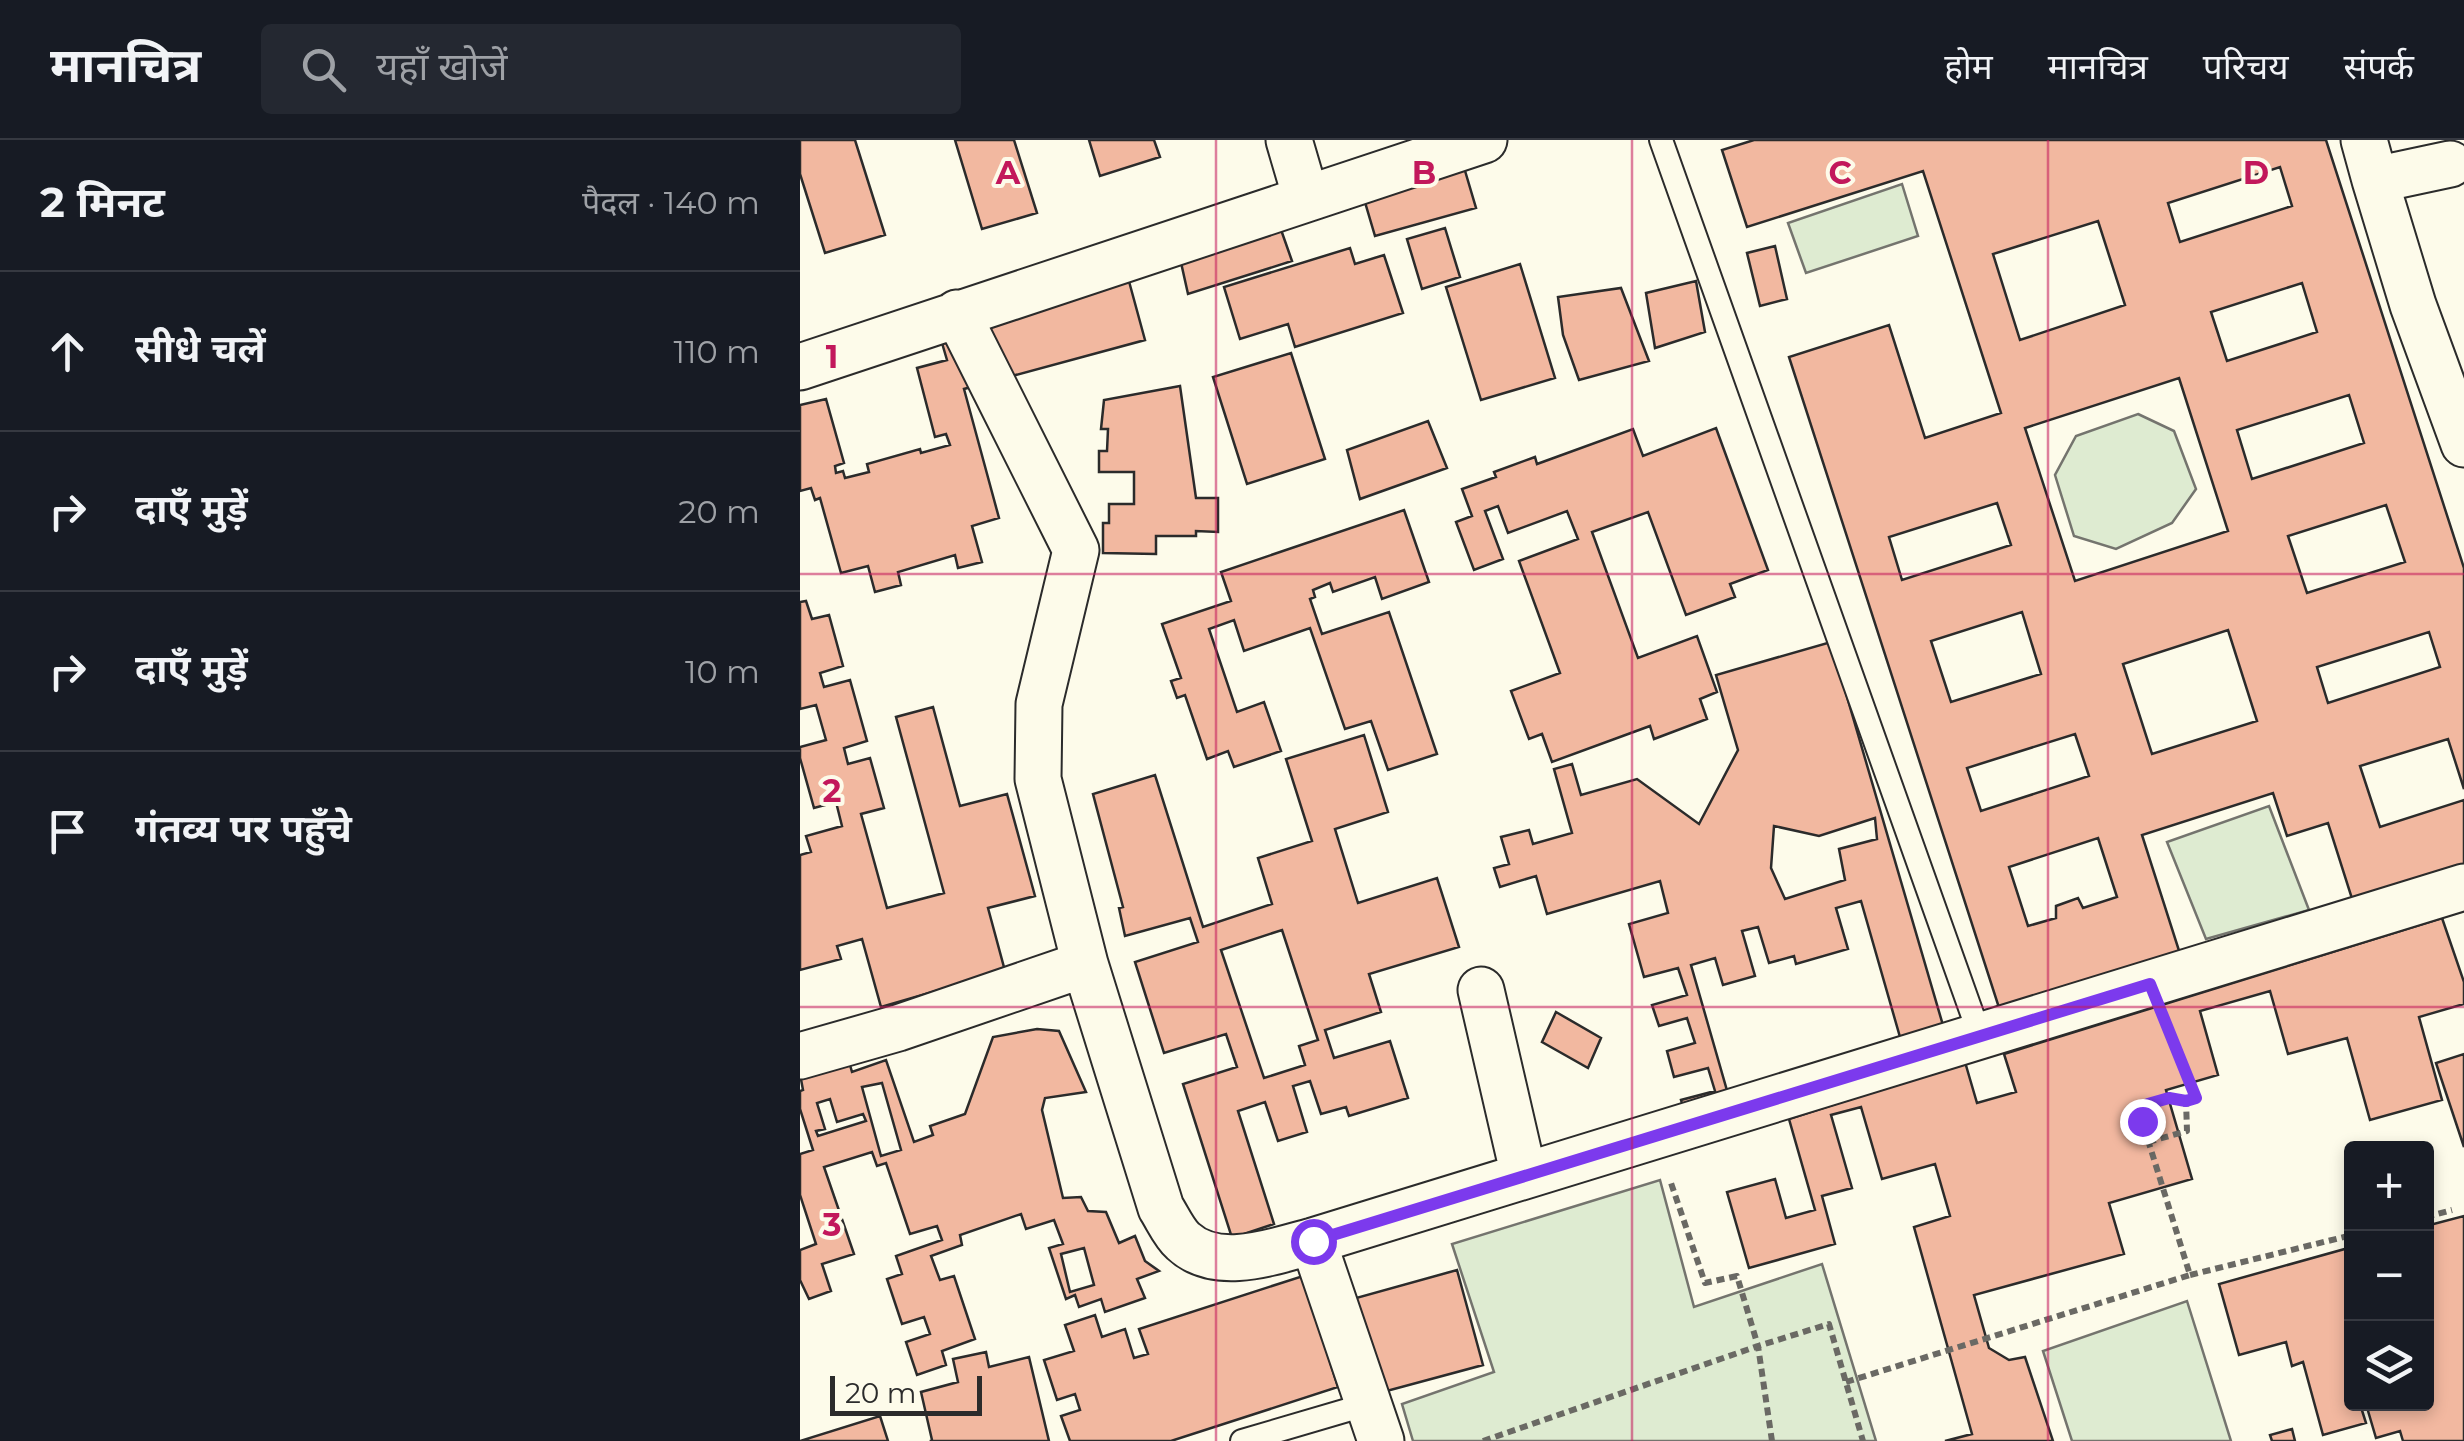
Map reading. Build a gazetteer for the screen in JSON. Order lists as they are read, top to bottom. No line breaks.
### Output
{"scale_bar":"20 m","page":{"header":"मानचित्र","search":"यहाँ खोजें","nav":["होम","मानचित्र","परिचय","संपर्क"],"heading":["2 मिनट","पैदल · 140 m"],"list":[["सीधे चलें","110 m"],["दाएँ मुड़ें","20 m"],["दाएँ मुड़ें","10 m"],"गंतव्य पर पहुँचे"],"map_buttons":["+","−"],"scale":"20 m"},"grid":{"columns":["A","B","C","D"],"rows":["1","2","3"]}}
